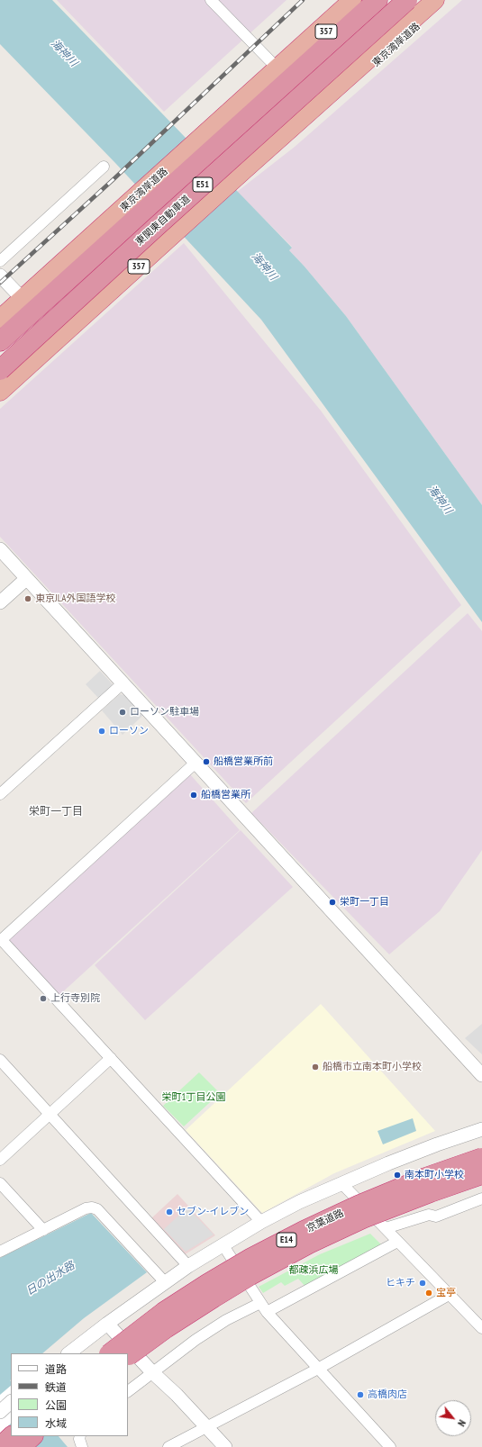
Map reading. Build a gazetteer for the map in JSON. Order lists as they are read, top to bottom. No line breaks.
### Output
{"streets":{"highway":["357","東京湾岸道路","E51","東関東自動車道","京葉道路","E14"]},"districts":["栄町一丁目"],"water":["海神川","日の出水路"],"parks":["栄町1丁目公園","都疎浜広場"],"places":["東京JLA外国語学校","ローソン駐車場","ローソン","船橋営業所前","船橋営業所","栄町一丁目","上行寺別院","船橋市立南本町小学校","南本町小学校","セブン-イレブン","ヒキチ","宝亭","高橋肉店"],"legend":["道路","鉄道","公園","水域"],"north":"bottom right"}
